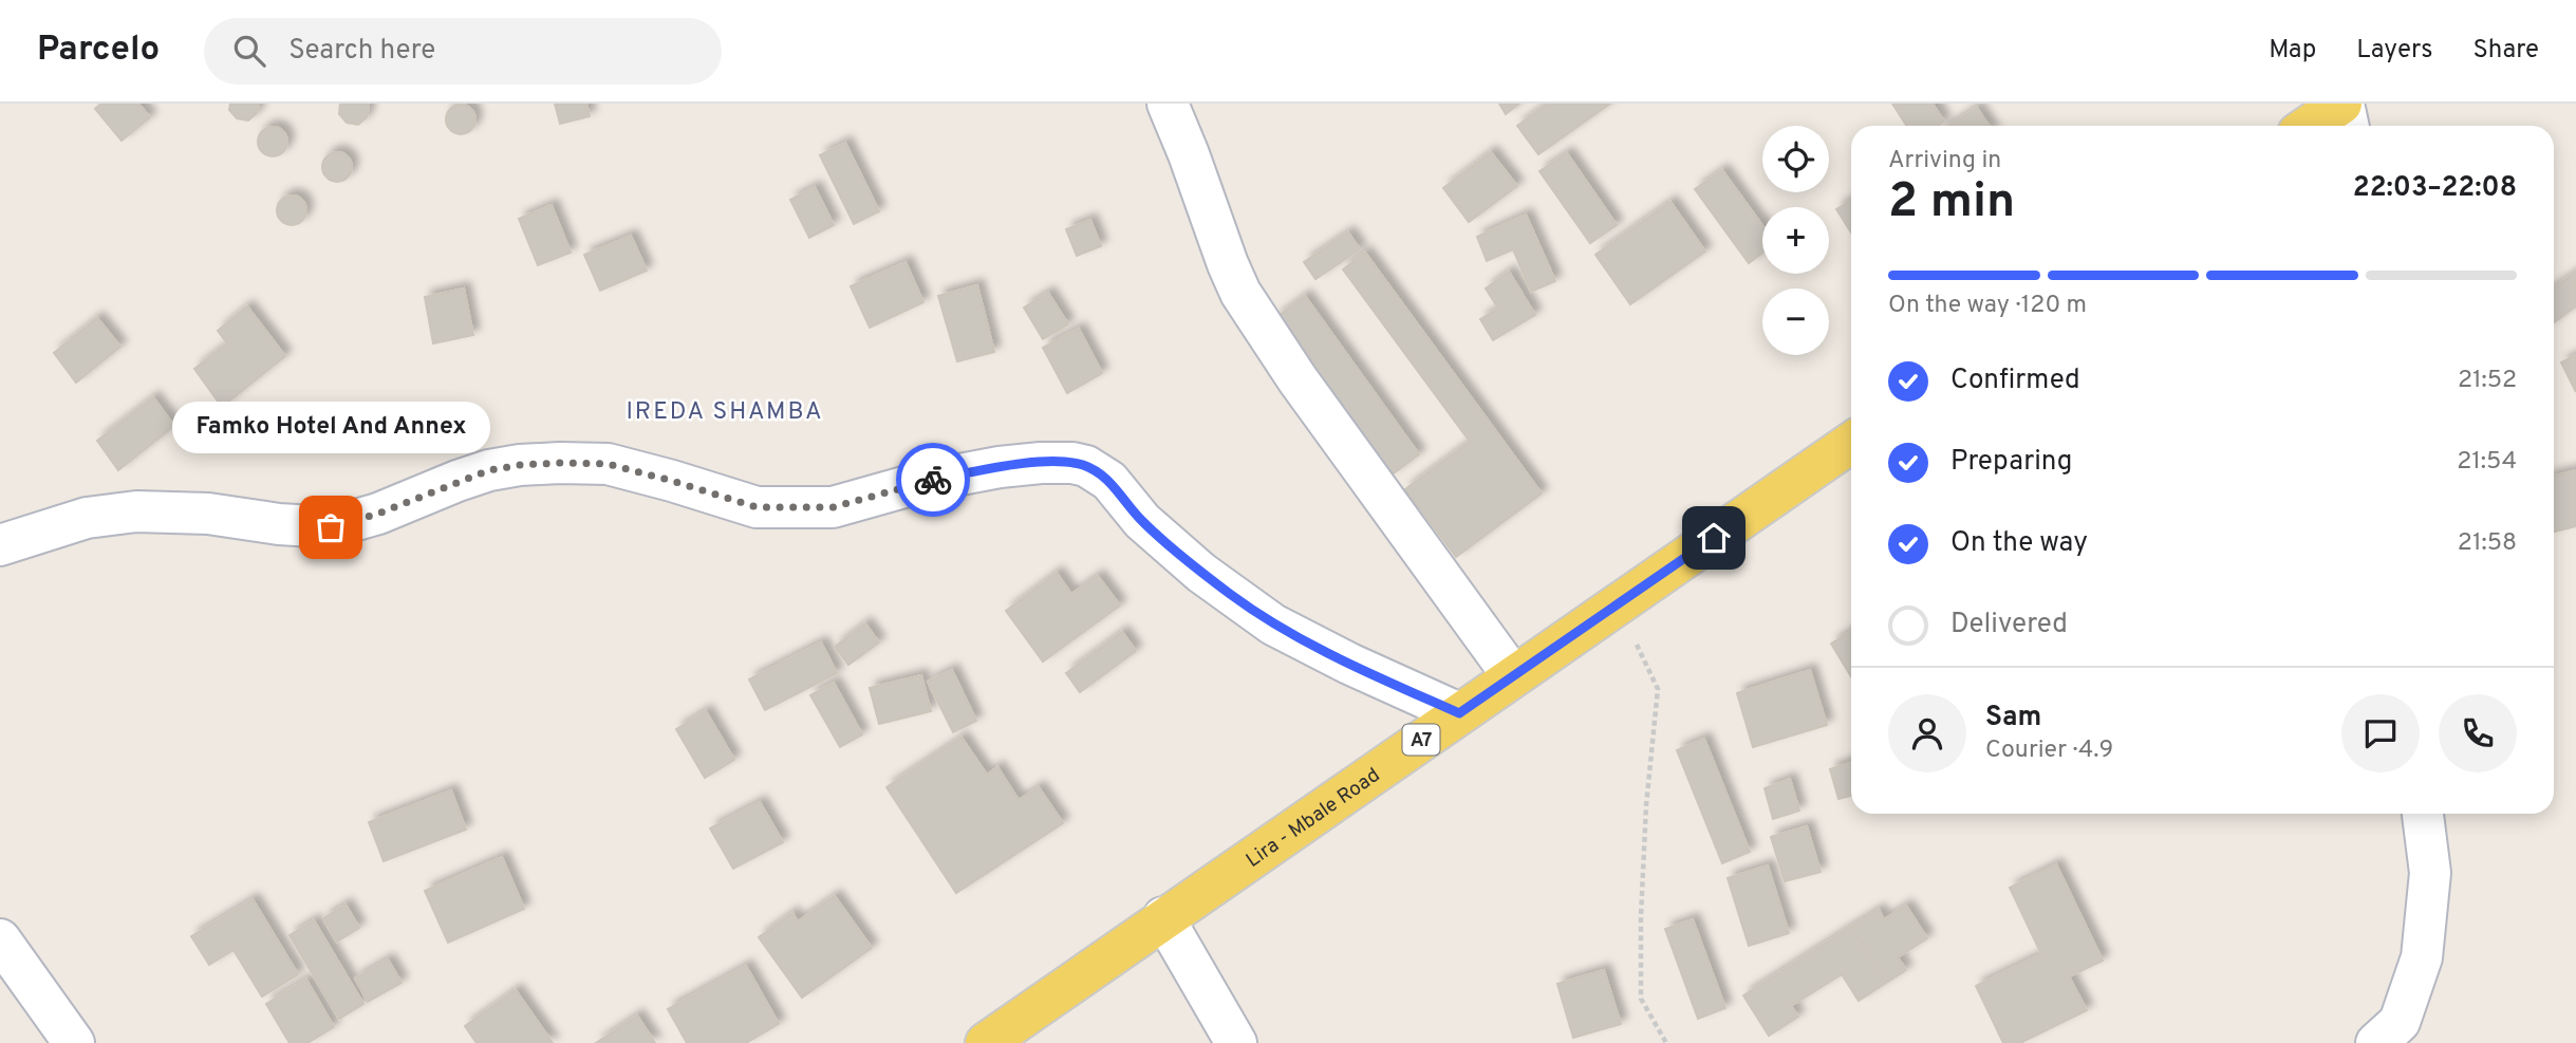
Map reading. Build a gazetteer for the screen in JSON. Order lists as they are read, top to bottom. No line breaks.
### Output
{"streets":{"main road":["A7","Lira - Mbale Road"]},"districts":["IREDA SHAMBA"],"places":["Famko Hotel And Annex"],"page":{"header":"Parcelo","search":"Search here","nav":["Map","Layers","Share"],"map_buttons":["+","−"],"heading":["2 min","Arriving in","22:03–22:08"],"panel":["Sam","Courier · 4.9"],"bar":"On the way · 120 m","list":[["Confirmed","21:52"],["Preparing","21:54"],["On the way","21:58"],"Delivered"],"bubble":"Famko Hotel And Annex"}}
